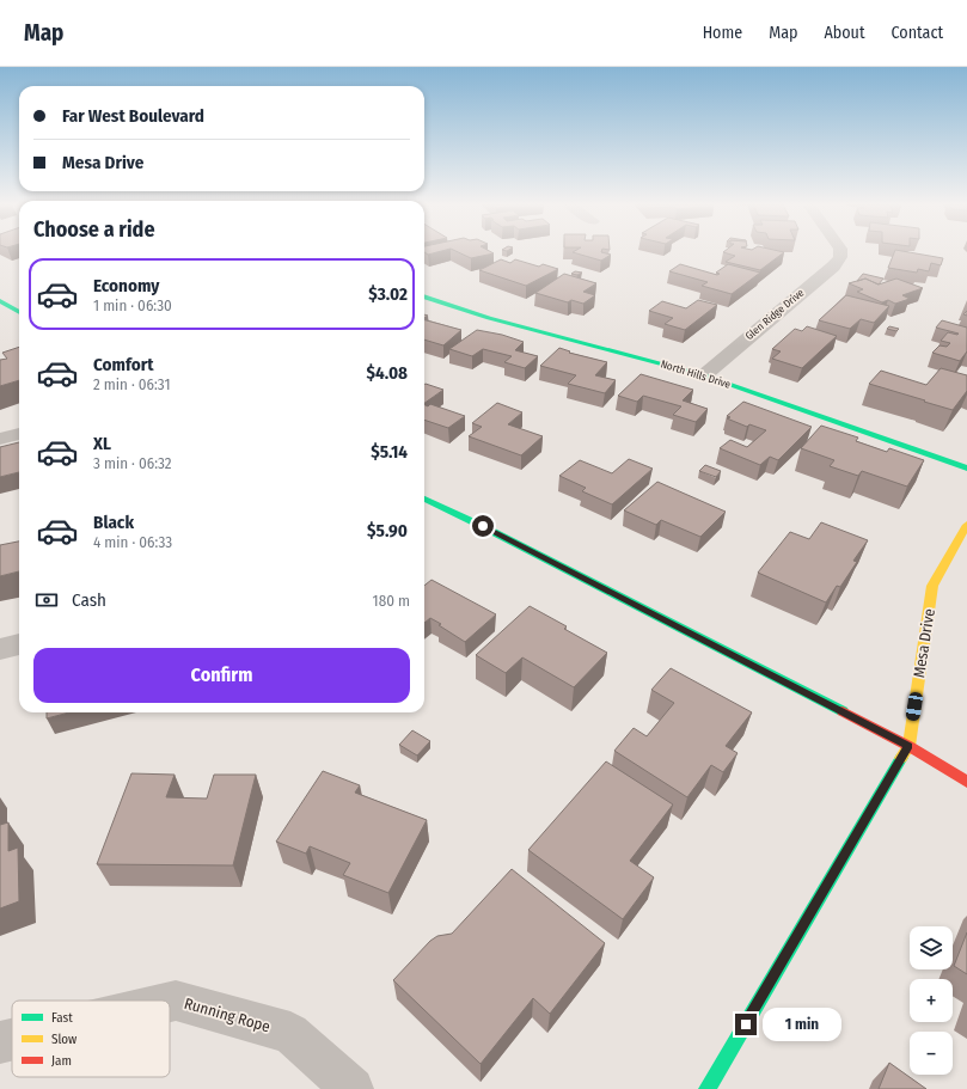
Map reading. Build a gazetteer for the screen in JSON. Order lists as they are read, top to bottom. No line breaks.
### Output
{"streets":{"street":["Glen Ridge Drive","North Hills Drive","Mesa Drive","Running Rope"]},"crossings":[["Glen Ridge Drive","North Hills Drive"]],"legend":["Fast","Slow","Jam"],"page":{"header":"Map","nav":["Home","Map","About","Contact"],"banner":["Far West Boulevard","Mesa Drive"],"heading":"Choose a ride","list":[{"name":"Economy","note":"1 min · 06:30","value":"$3.02"},{"name":"Comfort","note":"2 min · 06:31","value":"$4.08"},{"name":"XL","note":"3 min · 06:32","value":"$5.14"},{"name":"Black","note":"4 min · 06:33","value":"$5.90"}],"pay":["Cash","180 m"],"buttons":"Confirm","map_buttons":["+","−"],"bubble":"1 min"}}
